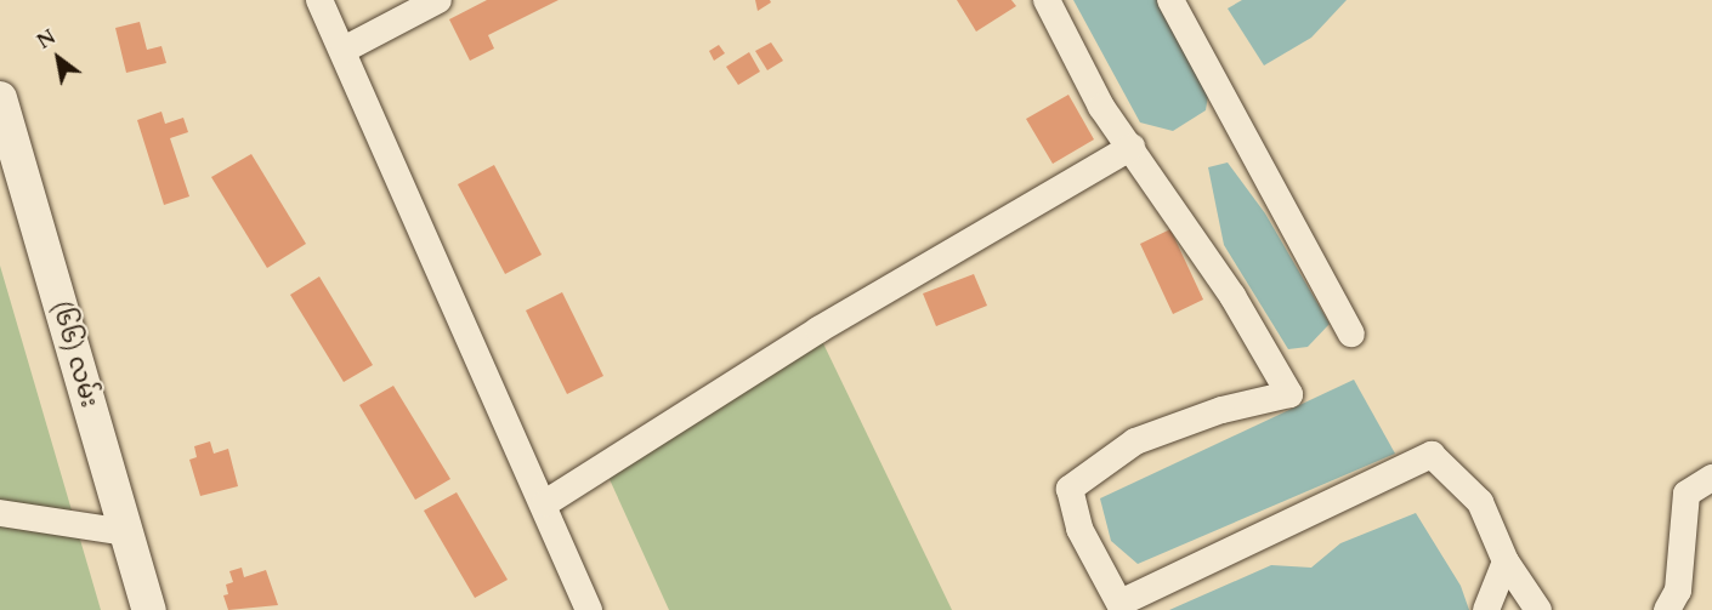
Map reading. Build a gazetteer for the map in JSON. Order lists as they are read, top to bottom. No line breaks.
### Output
{"streets":{"street":["(၆၆) လမ်း"]},"north":"top left"}
